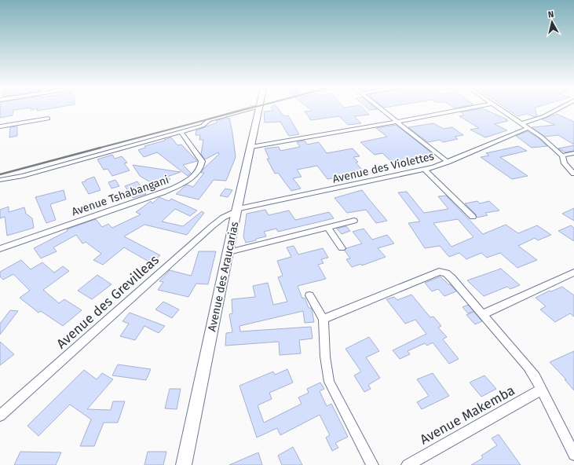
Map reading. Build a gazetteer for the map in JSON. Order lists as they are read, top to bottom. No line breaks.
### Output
{"streets":{"street":["Avenue des Violettes","Avenue Tshabangani","Avenue des Araucarias","Avenue des Grevilleas","Avenue Makemba"]},"crossings":[["Avenue des Violettes","Avenue des Araucarias"],["Avenue des Violettes","Avenue des Grevilleas"],["Avenue des Araucarias","Avenue des Grevilleas"]],"north":"top"}
